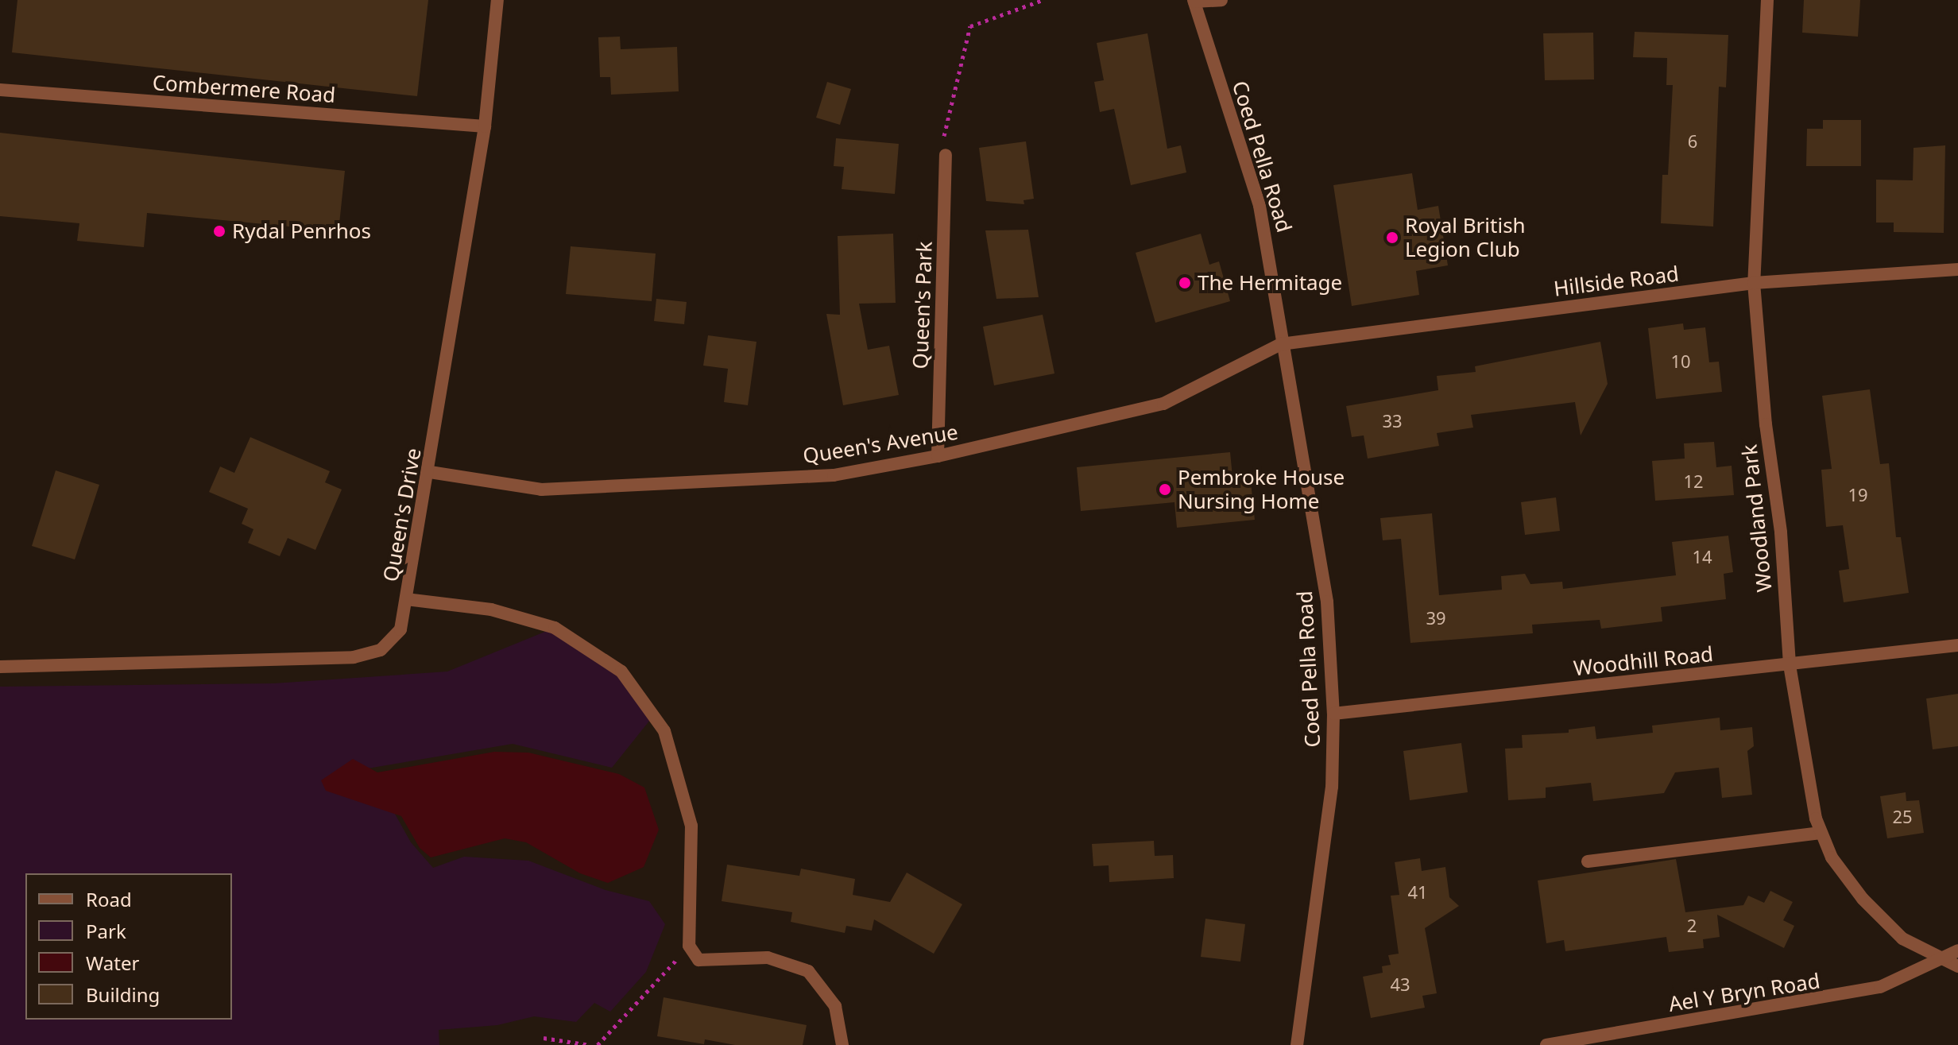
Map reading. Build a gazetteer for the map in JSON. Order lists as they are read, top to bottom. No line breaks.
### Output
{"streets":{"street":["Combermere Road","Coed Pella Road","Hillside Road","Queen's Park","Queen's Avenue","Queen's Drive","Woodland Park","Woodhill Road","Ael Y Bryn Road"]},"crossings":[["Combermere Road","Queen's Drive"],["Coed Pella Road","Hillside Road"],["Coed Pella Road","Queen's Avenue"],["Coed Pella Road","Woodhill Road"],["Hillside Road","Queen's Avenue"],["Hillside Road","Woodland Park"],["Queen's Park","Queen's Avenue"],["Queen's Avenue","Queen's Drive"],["Woodland Park","Woodhill Road"],["Woodland Park","Ael Y Bryn Road"]],"places":["Rydal Penrhos","Royal British Legion Club","The Hermitage","Pembroke House Nursing Home"],"house_numbers":["6","10","33","12","19","14","39","25","41","2","43"],"legend":["Road","Park","Water","Building"]}
